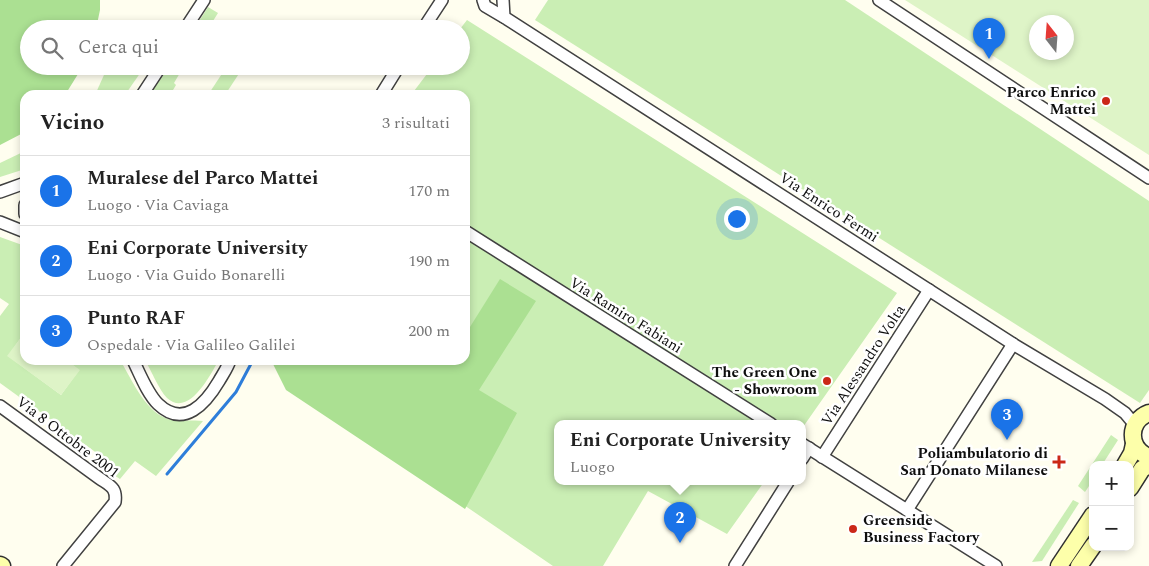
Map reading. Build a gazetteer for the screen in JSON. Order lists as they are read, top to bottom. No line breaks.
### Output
{"streets":{"street":["Via Enrico Fermi","Via Ramiro Fabiani","Via Alessandro Volta","Via 8 Ottobre 2001"]},"crossings":[["Via Enrico Fermi","Via Alessandro Volta"]],"places":{"other":["Parco Enrico Mattei","The Green One - Showroom","Greenside Business Factory"],"health":["Poliambulatorio di San Donato Milanese"]},"north":"top","page":{"pins":["1","3","2"],"search":"Cerca qui","heading":["Vicino","3 risultati"],"list":[{"mark":"1","name":"Muralese del Parco Mattei","note":"Luogo · Via Caviaga","value":"170 m"},{"mark":"2","name":"Eni Corporate University","note":"Luogo · Via Guido Bonarelli","value":"190 m"},{"mark":"3","name":"Punto RAF","note":"Ospedale · Via Galileo Galilei","value":"200 m"}],"popup":["Eni Corporate University","Luogo"],"map_buttons":["+","−"]}}
